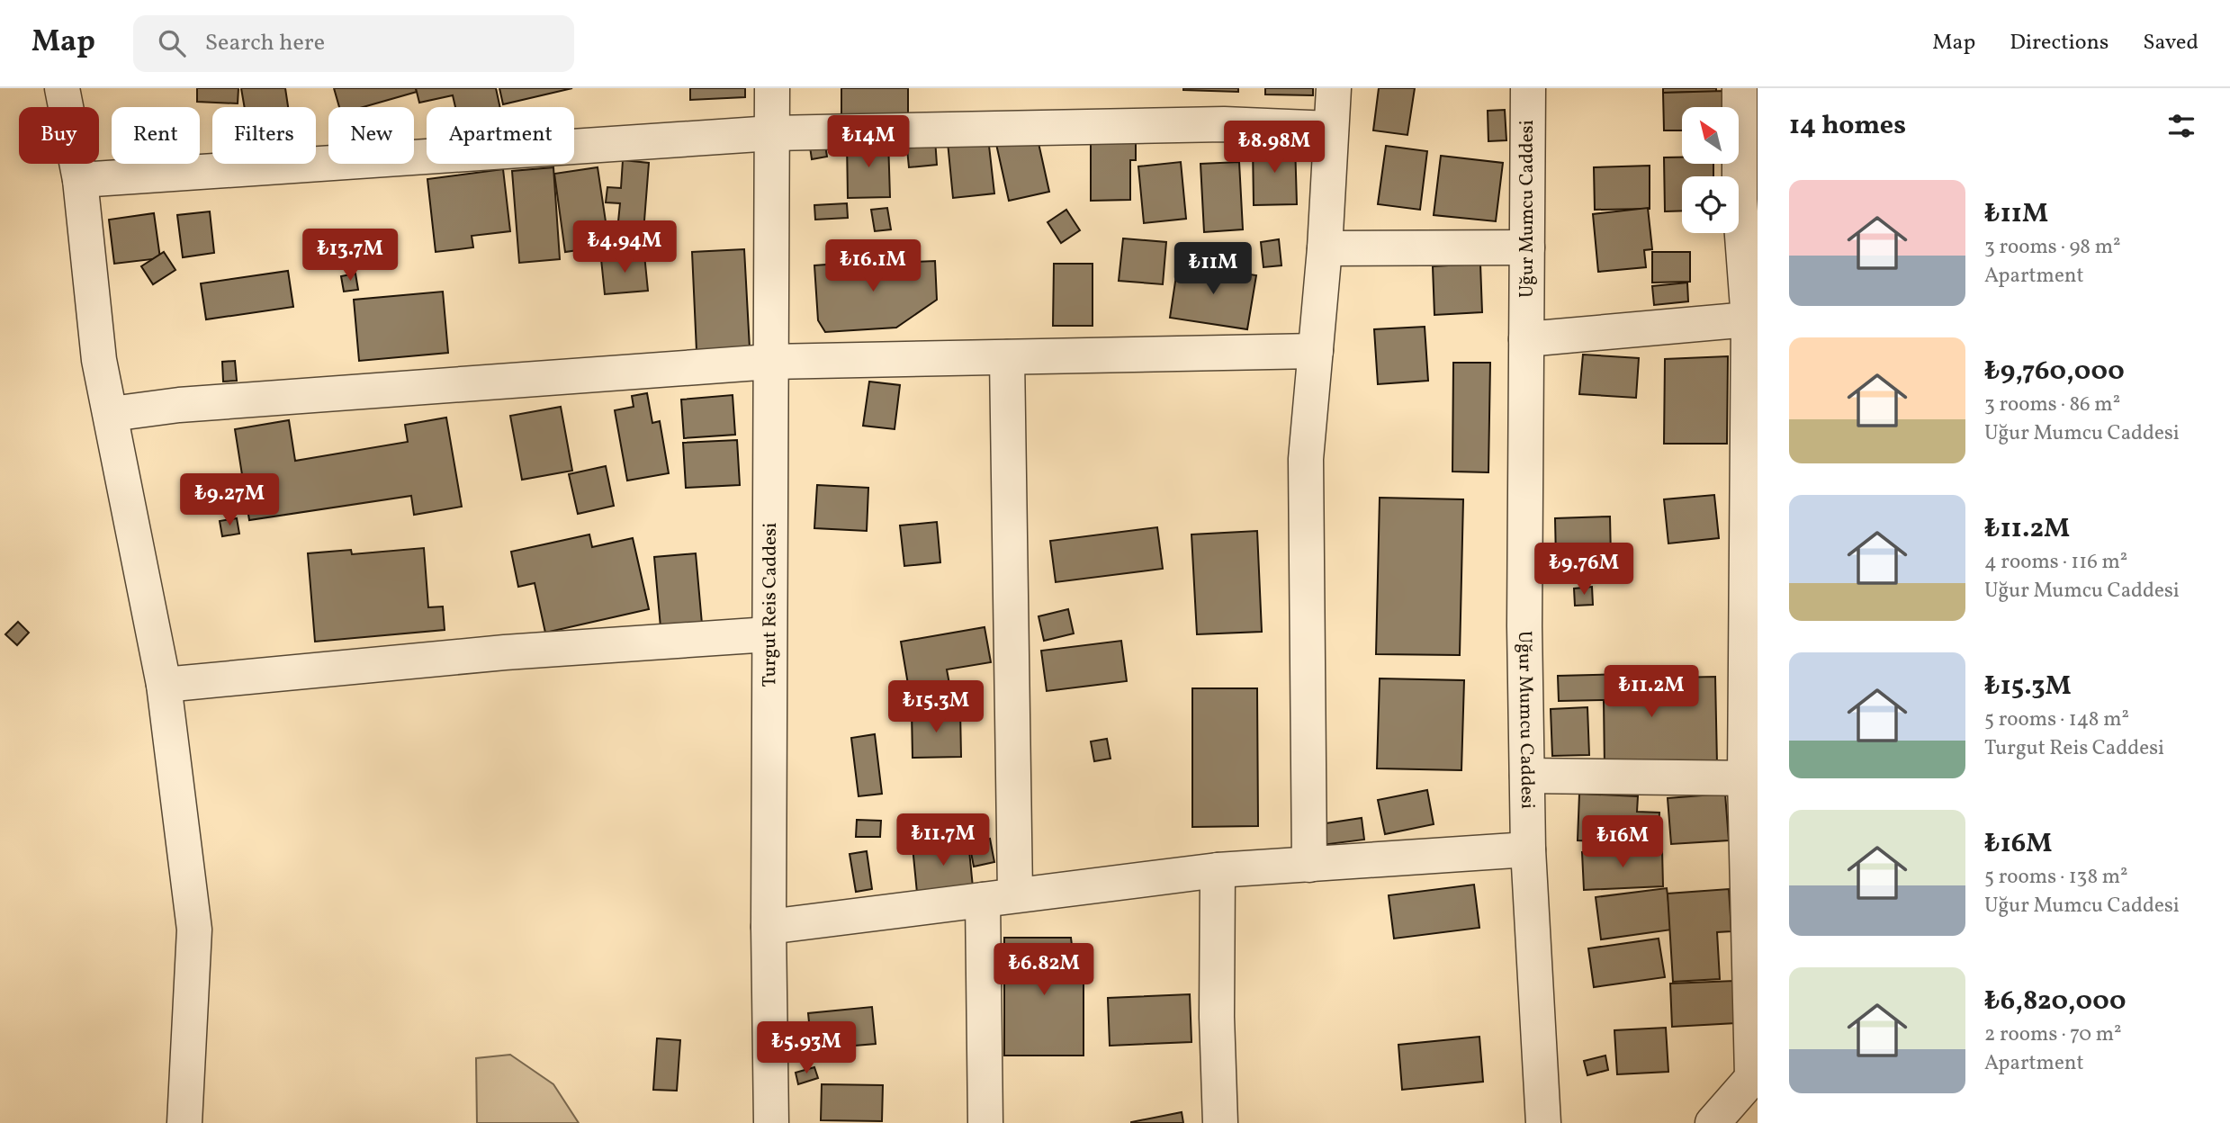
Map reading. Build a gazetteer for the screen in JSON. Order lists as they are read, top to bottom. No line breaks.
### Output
{"streets":{"street":["Uğur Mumcu Caddesi","Turgut Reis Caddesi"]},"north":"top left","page":{"header":"Map","search":"Search here","nav":["Map","Directions","Saved"],"heading":"14 homes","chip":["Buy","Rent","Filters","New","Apartment"],"price":["₺14M","₺8.98M","₺4.94M","₺13.7M","₺16.1M","₺11M","₺9.27M","₺9.76M","₺11.2M","₺15.3M","₺11.7M","₺16M","₺6.82M","₺5.93M"],"list":[{"name":"₺11M","note":"3 rooms · 98 m² · Apartment"},{"name":"₺9,760,000","note":"3 rooms · 86 m² · Uğur Mumcu Caddesi"},{"name":"₺11.2M","note":"4 rooms · 116 m² · Uğur Mumcu Caddesi"},{"name":"₺15.3M","note":"5 rooms · 148 m² · Turgut Reis Caddesi"},{"name":"₺16M","note":"5 rooms · 138 m² · Uğur Mumcu Caddesi"},{"name":"₺6,820,000","note":"2 rooms · 70 m² · Apartment"}]}}
